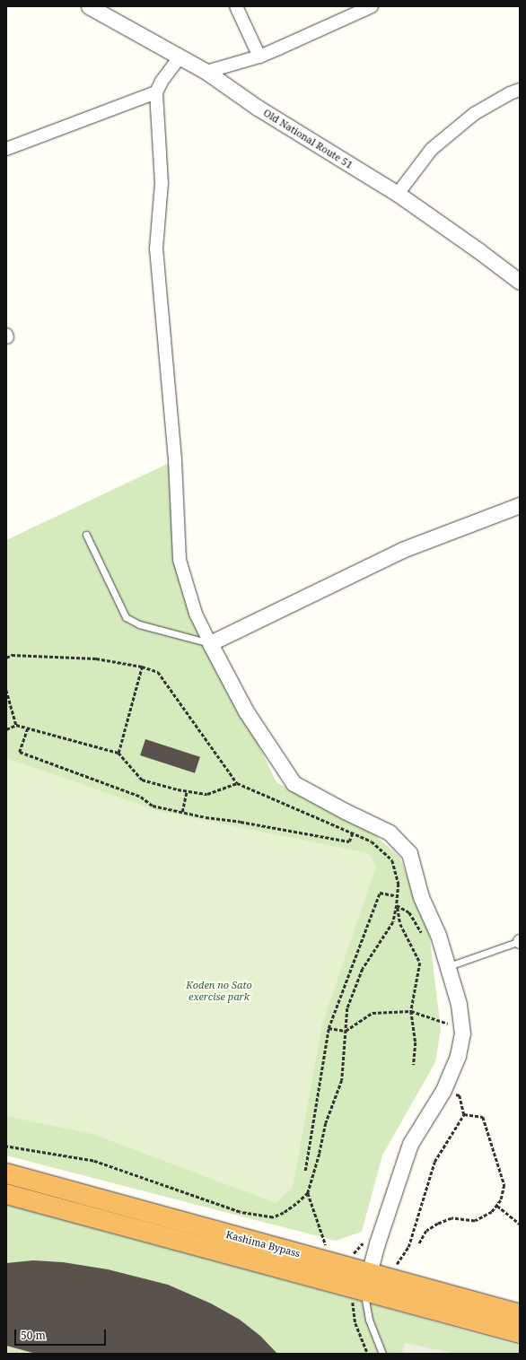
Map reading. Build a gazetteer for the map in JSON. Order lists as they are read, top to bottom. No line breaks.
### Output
{"streets":{"highway":["Kashima Bypass"],"street":["Old National Route 51"]},"parks":["Koden no Sato exercise park"],"scale_bar":"50 m"}
